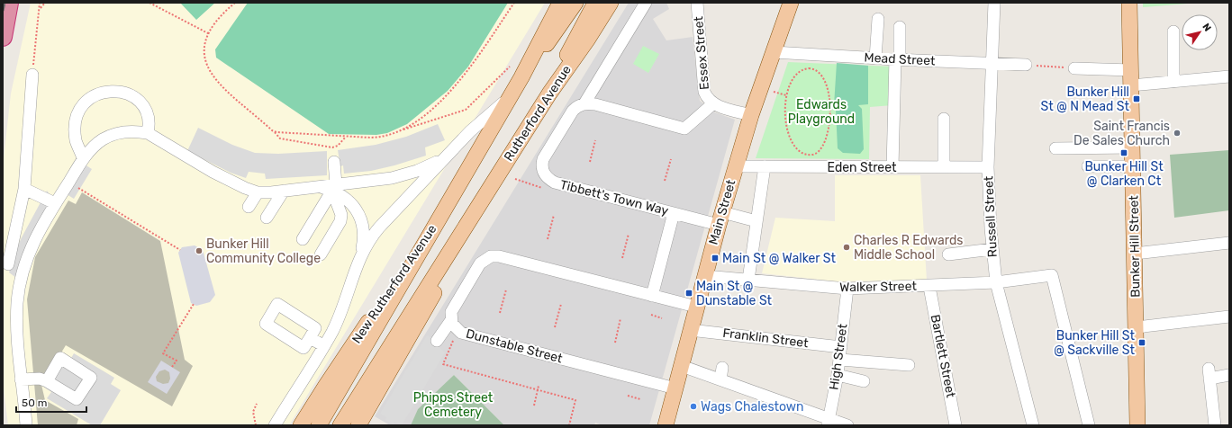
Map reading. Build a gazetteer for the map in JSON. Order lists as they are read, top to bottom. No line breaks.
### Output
{"streets":{"main road":["Rutherford Avenue","Main Street","Bunker Hill Street","New Rutherford Avenue"],"street":["Essex Street","Mead Street","Eden Street","Tibbett's Town Way","Russell Street","Walker Street","Franklin Street","Dunstable Street","Bartlett Street","High Street"]},"crossings":[["Essex Street","Main Street"],["Mead Street","Main Street"],["Mead Street","Russell Street"],["Eden Street","Main Street"],["Eden Street","Russell Street"],["Tibbett's Town Way","Main Street"],["Main Street","Walker Street"],["Main Street","Franklin Street"],["Main Street","Dunstable Street"],["Russell Street","Walker Street"],["Walker Street","Bartlett Street"],["Walker Street","High Street"],["Franklin Street","High Street"]],"parks":["Edwards Playground","Phipps Street Cemetery"],"places":{"transit":["Bunker Hill St @ N Mead St","Bunker Hill St @ Clarken Ct","Main St @ Walker St","Main St @ Dunstable St","Bunker Hill St @ Sackville St"],"other":["Saint Francis De Sales Church","Charles R Edwards Middle School","Bunker Hill Community College","Wags Chalestown"]},"scale_bar":"50 m","north":"top right"}
